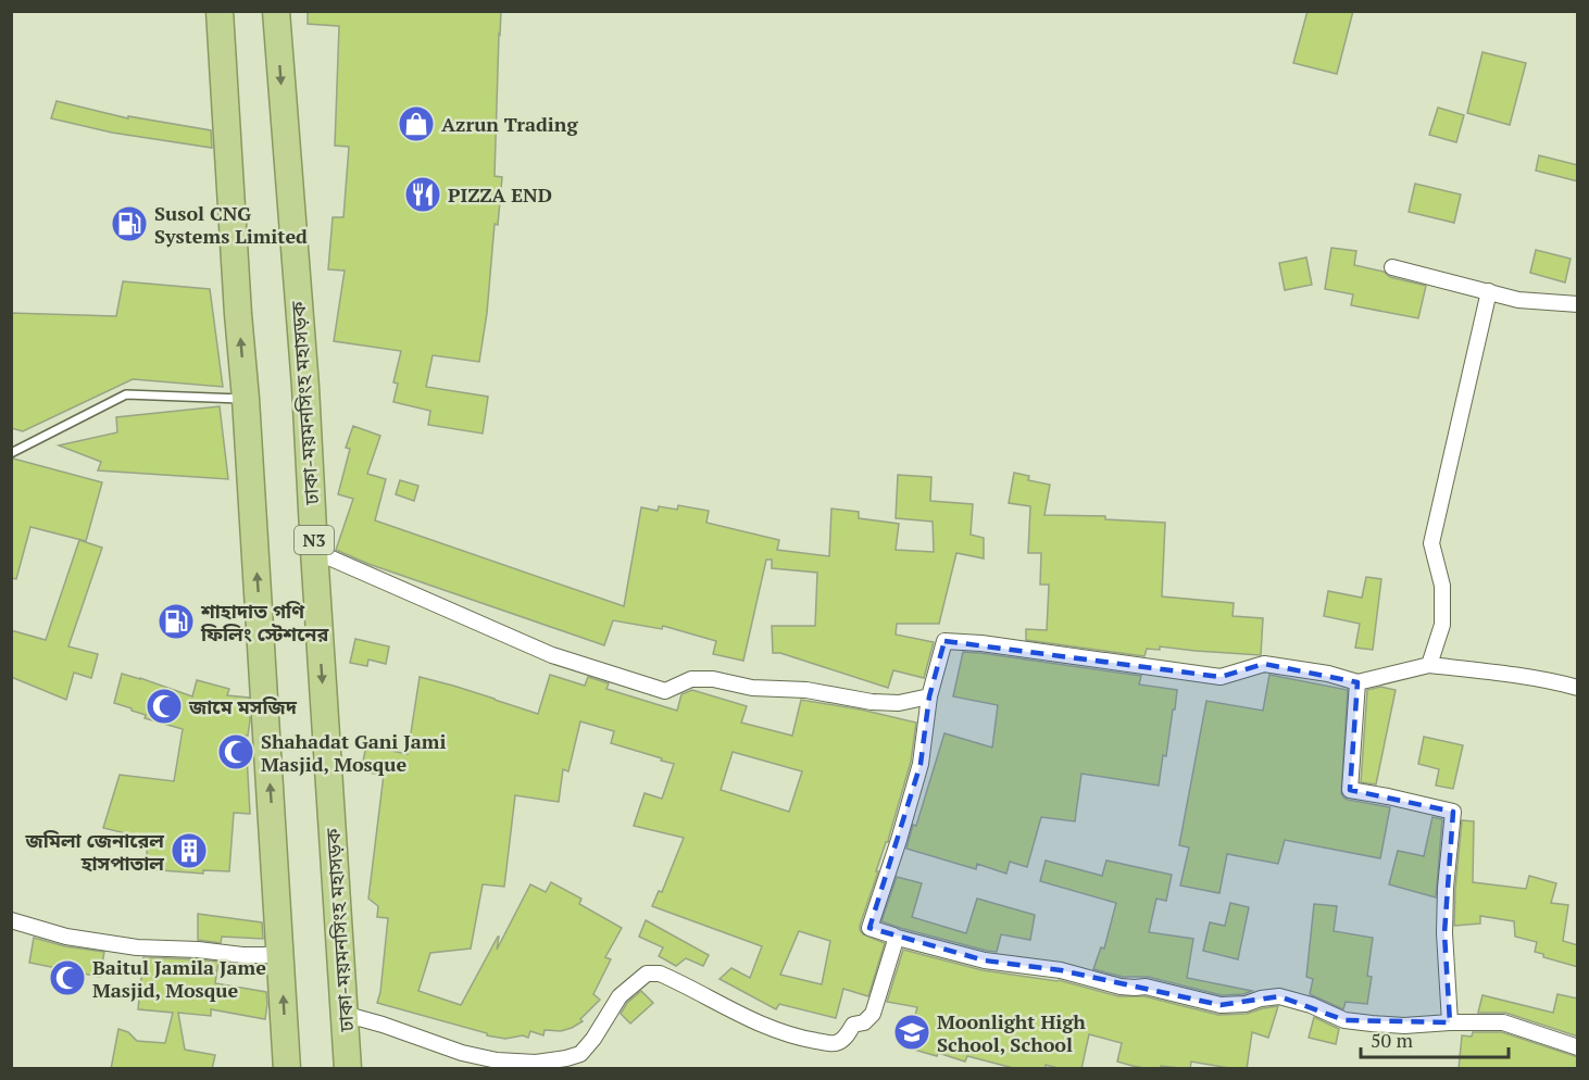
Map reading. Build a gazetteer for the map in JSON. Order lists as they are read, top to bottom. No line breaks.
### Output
{"streets":{"highway":["ঢাকা-ময়মনসিংহ মহাসড়ক","N3"]},"places":{"shop":["Azrun Trading"],"restaurant":["PIZZA END"],"fuel station":["Susol CNG Systems Limited","শাহাদাত গণি ফিলিং স্টেশনের"],"mosque":["জামে মসজিদ","Shahadat Gani Jami Masjid, Mosque","Baitul Jamila Jame Masjid, Mosque"],"building":["জমিলা জেনারেল হাসপাতাল"],"school or university":["Moonlight High School, School"]},"scale_bar":"50 m"}
